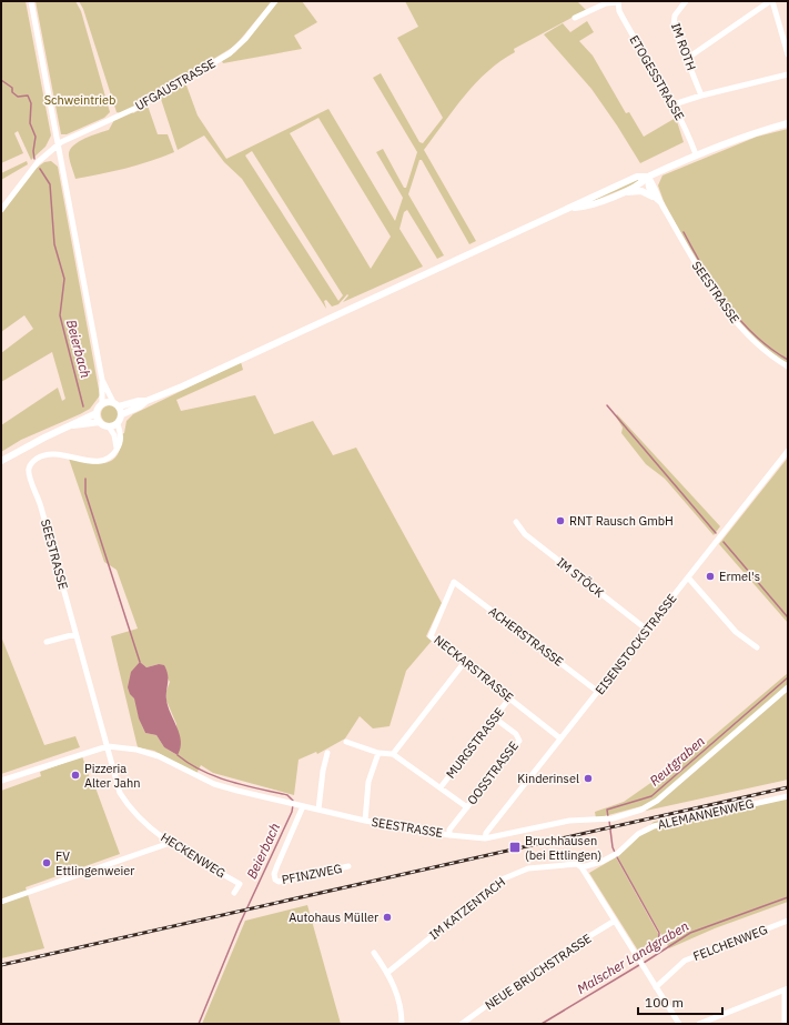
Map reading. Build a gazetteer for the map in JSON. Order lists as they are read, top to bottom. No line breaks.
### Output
{"streets":{"street":["IM ROTH","ETOGESSTRASSE","UFGAUSTRASSE","SEESTRASSE","IM STÖCK","ACHERSTRASSE","EISENSTOCKSTRASSE","NECKARSTRASSE","MURGSTRASSE","OOSSTRASSE","ALEMANNENWEG","HECKENWEG","PFINZWEG","IM KATZENTACH","FELCHENWEG","NEUE BRUCHSTRASSE"]},"crossings":[["SEESTRASSE","EISENSTOCKSTRASSE"],["SEESTRASSE","OOSSTRASSE"],["SEESTRASSE","HECKENWEG"],["SEESTRASSE","PFINZWEG"],["IM STÖCK","EISENSTOCKSTRASSE"],["ACHERSTRASSE","EISENSTOCKSTRASSE"],["ACHERSTRASSE","NECKARSTRASSE"],["EISENSTOCKSTRASSE","NECKARSTRASSE"],["NECKARSTRASSE","MURGSTRASSE"],["MURGSTRASSE","OOSSTRASSE"],["ALEMANNENWEG","IM KATZENTACH"]],"water":["Beierbach","Reutgraben","Malscher Landgraben"],"parks":["Schweintrieb"],"places":{"other":["RNT Rausch GmbH","Ermel's","Pizzeria Alter Jahn","Kinderinsel","FV Ettlingenweier","Autohaus Müller"],"transit":["Bruchhausen (bei Ettlingen)"]},"scale_bar":"100 m"}
